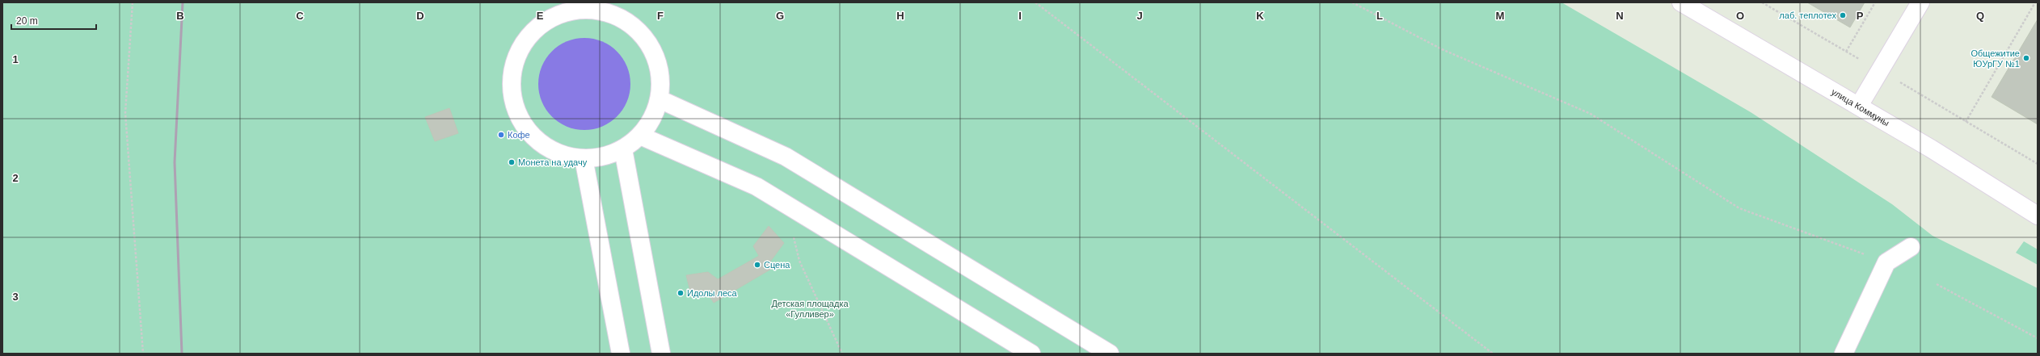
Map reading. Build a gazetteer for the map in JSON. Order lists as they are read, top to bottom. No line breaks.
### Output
{"streets":{"street":["улица Коммуны"]},"parks":["Детская площадка «Гулливер»"],"places":["лаб. теплотех","Общежитие ЮУрГУ №1","Кофе","Монета на удачу","Сцена","Идолы леса"],"scale_bar":"20 m","grid":{"columns":["B","C","D","E","F","G","H","I","J","K","L","M","N","O","P","Q"],"rows":["1","2","3"]}}
